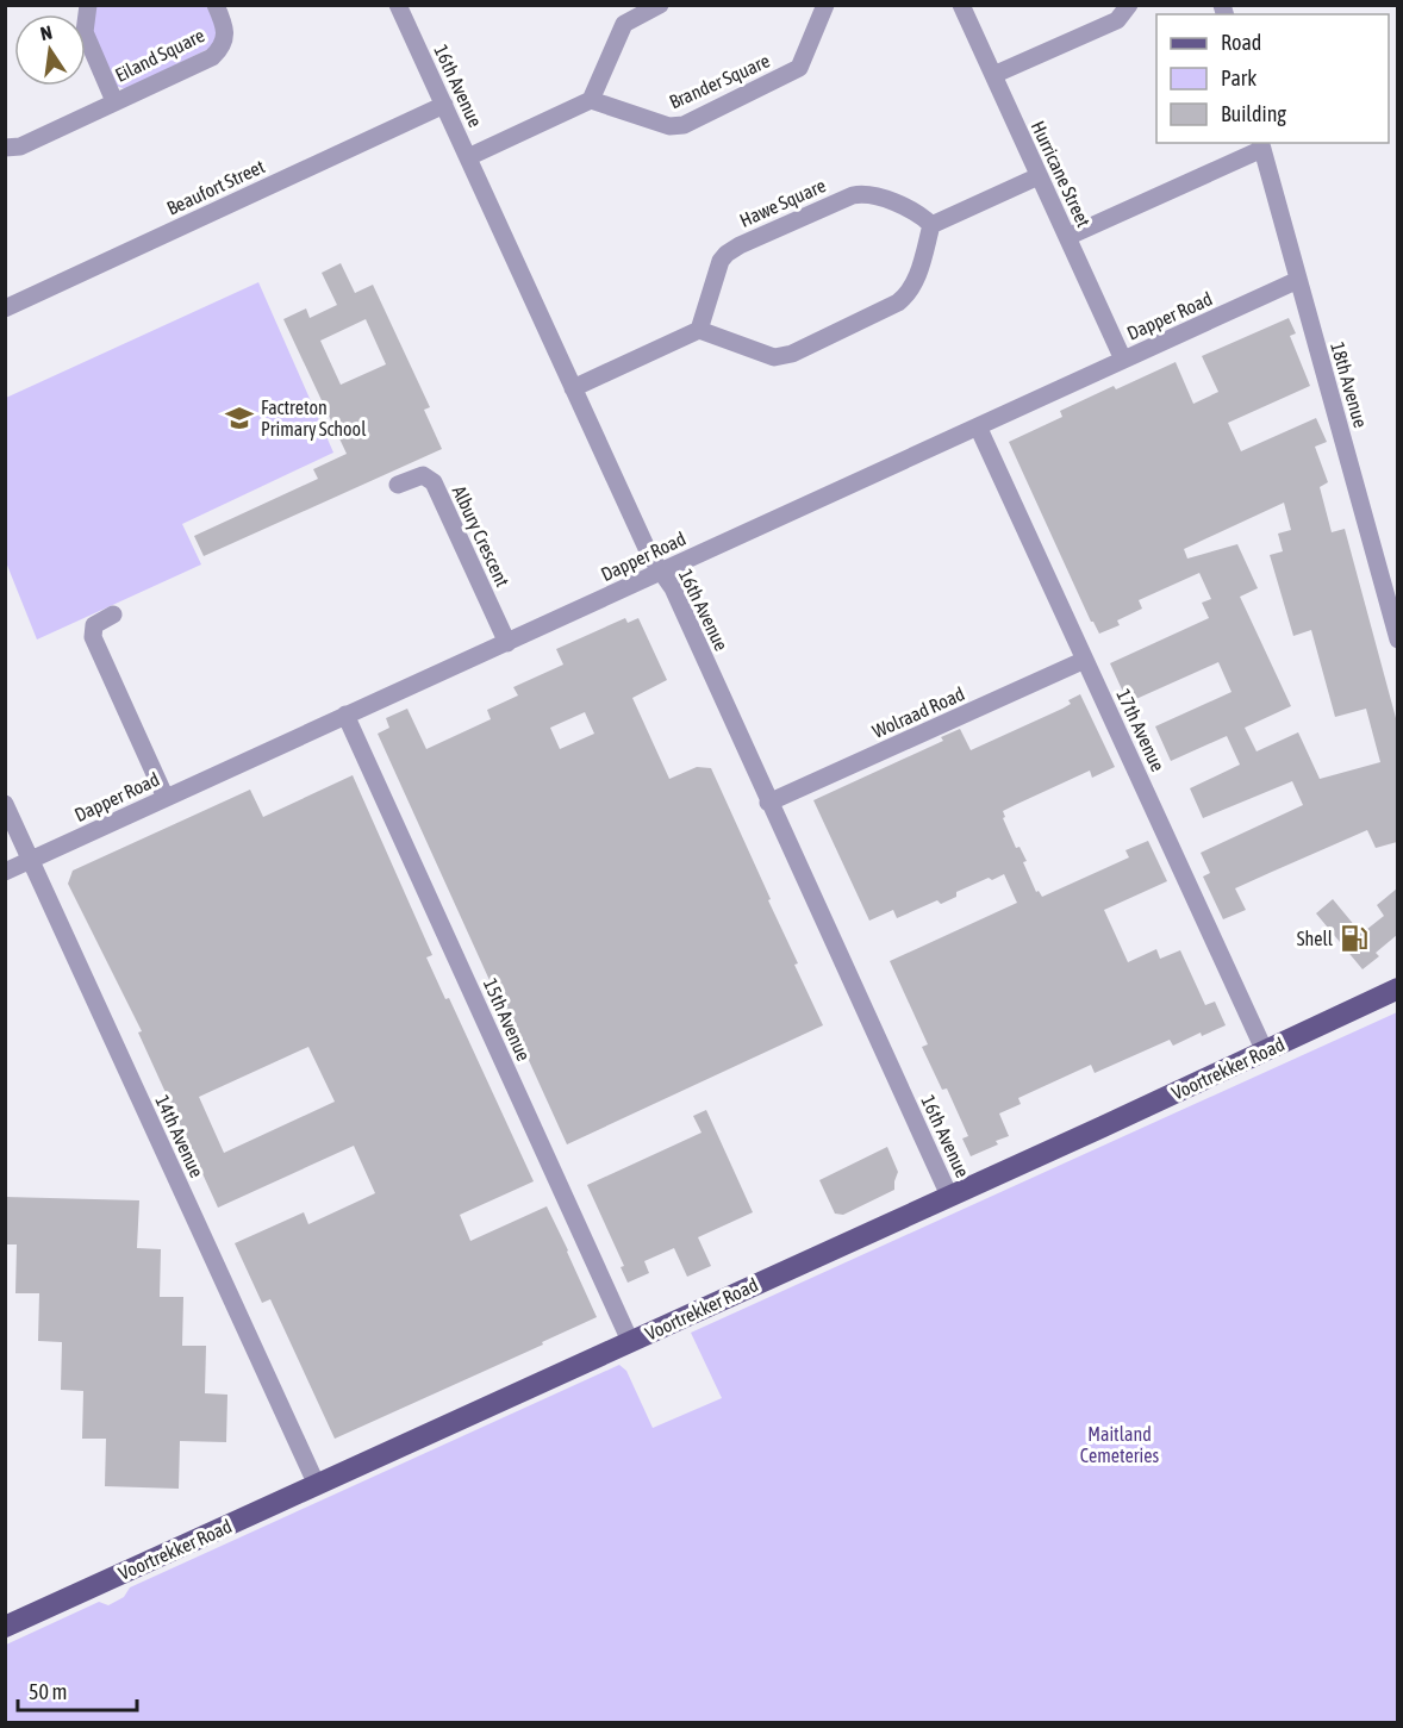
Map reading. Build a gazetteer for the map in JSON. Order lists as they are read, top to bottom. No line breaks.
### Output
{"streets":{"main road":["Voortrekker Road"],"street":["Eiland Square","Brander Square","16th Avenue","Hurricane Street","Beaufort Street","Hawe Square","Dapper Road","18th Avenue","Albury Crescent","Wolraad Road","17th Avenue","15th Avenue","14th Avenue"]},"crossings":[["16th Avenue","Beaufort Street"],["16th Avenue","Dapper Road"],["16th Avenue","Wolraad Road"],["16th Avenue","Voortrekker Road"],["Hurricane Street","Dapper Road"],["Dapper Road","18th Avenue"],["Dapper Road","Albury Crescent"],["Dapper Road","17th Avenue"],["Dapper Road","15th Avenue"],["Dapper Road","14th Avenue"],["Wolraad Road","17th Avenue"],["17th Avenue","Voortrekker Road"],["15th Avenue","Voortrekker Road"],["Voortrekker Road","14th Avenue"]],"parks":["Maitland Cemeteries"],"places":{"school or university":["Factreton Primary School"],"fuel station":["Shell"]},"legend":["Road","Park","Building"],"scale_bar":"50 m","north":"top"}
